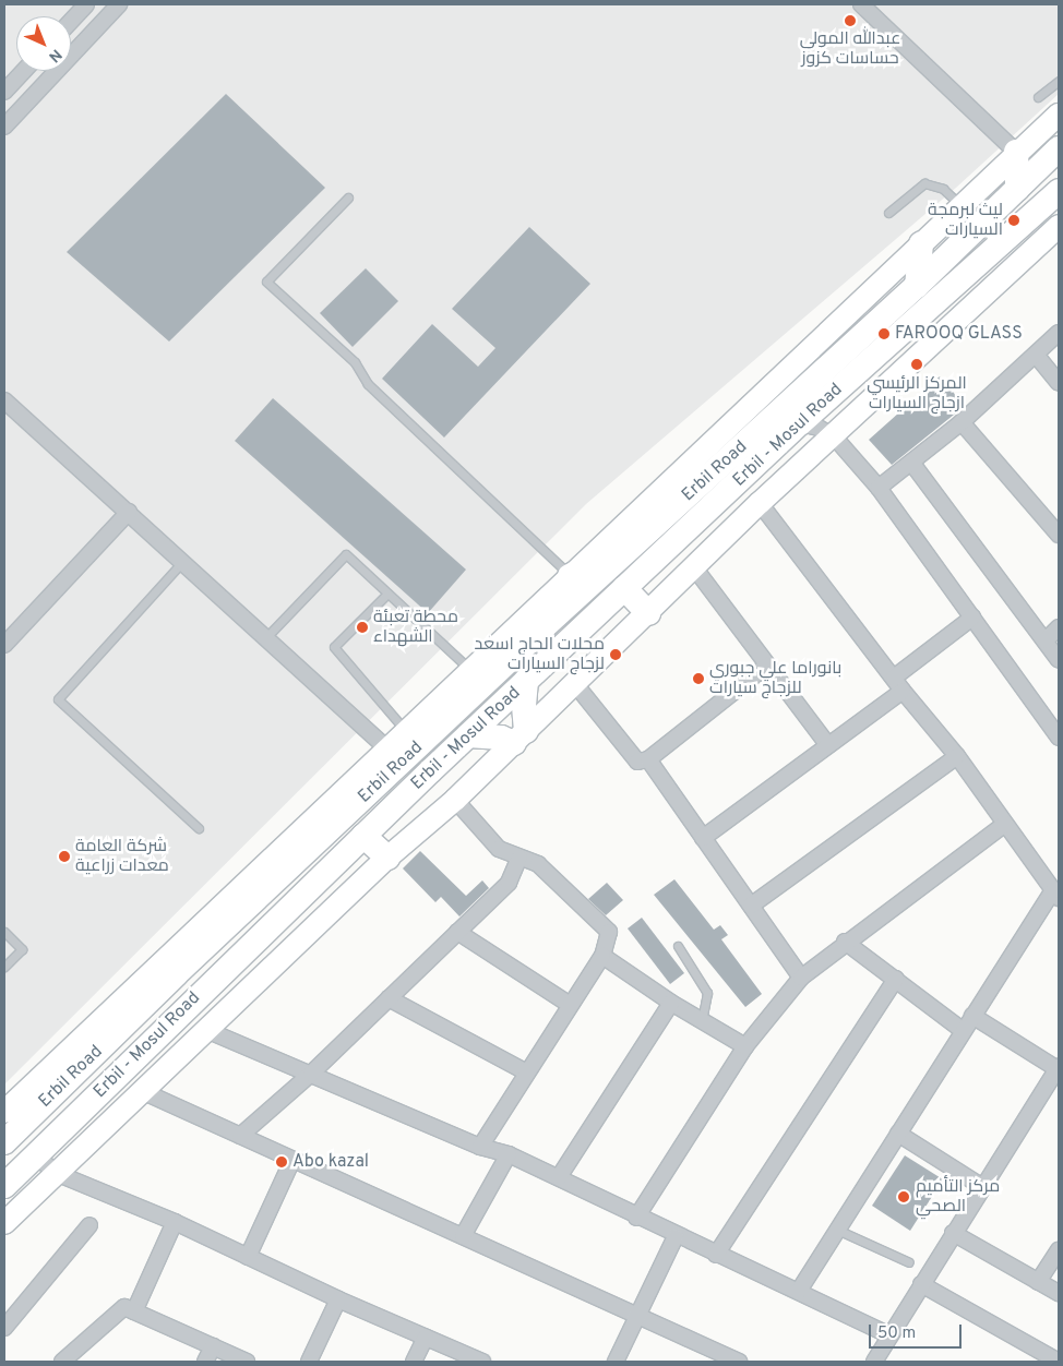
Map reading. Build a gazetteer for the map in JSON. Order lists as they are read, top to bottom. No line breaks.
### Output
{"streets":{"highway":["Erbil - Mosul Road","Erbil Road"]},"crossings":[["Erbil - Mosul Road","Erbil Road"]],"places":["عبدالله المولى حساسات كزوز","ليث لبرمجة السيارات","FAROOQ GLASS","المركز الرئيسي ازجاج السيارات","محطة تعبئة الشهداء","محلات الحاج اسعد لزجاج السيارات","بانوراما علي جبوري للزجاج سيارات","شركة العامة معدات زراعية","Abo kazal","مركز التأميم الصحي"],"scale_bar":"50 m","north":"bottom right"}
